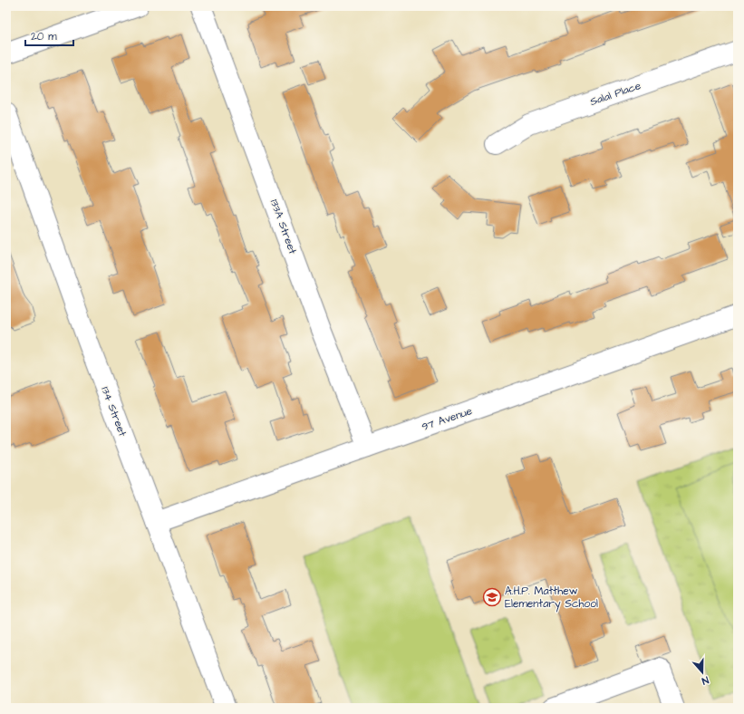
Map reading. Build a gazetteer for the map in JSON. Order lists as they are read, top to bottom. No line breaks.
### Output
{"streets":{"street":["Salal Place","133A Street","134 Street","97 Avenue"]},"crossings":[["133A Street","97 Avenue"],["134 Street","97 Avenue"]],"places":{"school or university":["A.H.P. Matthew Elementary School"]},"scale_bar":"20 m","north":"bottom"}
